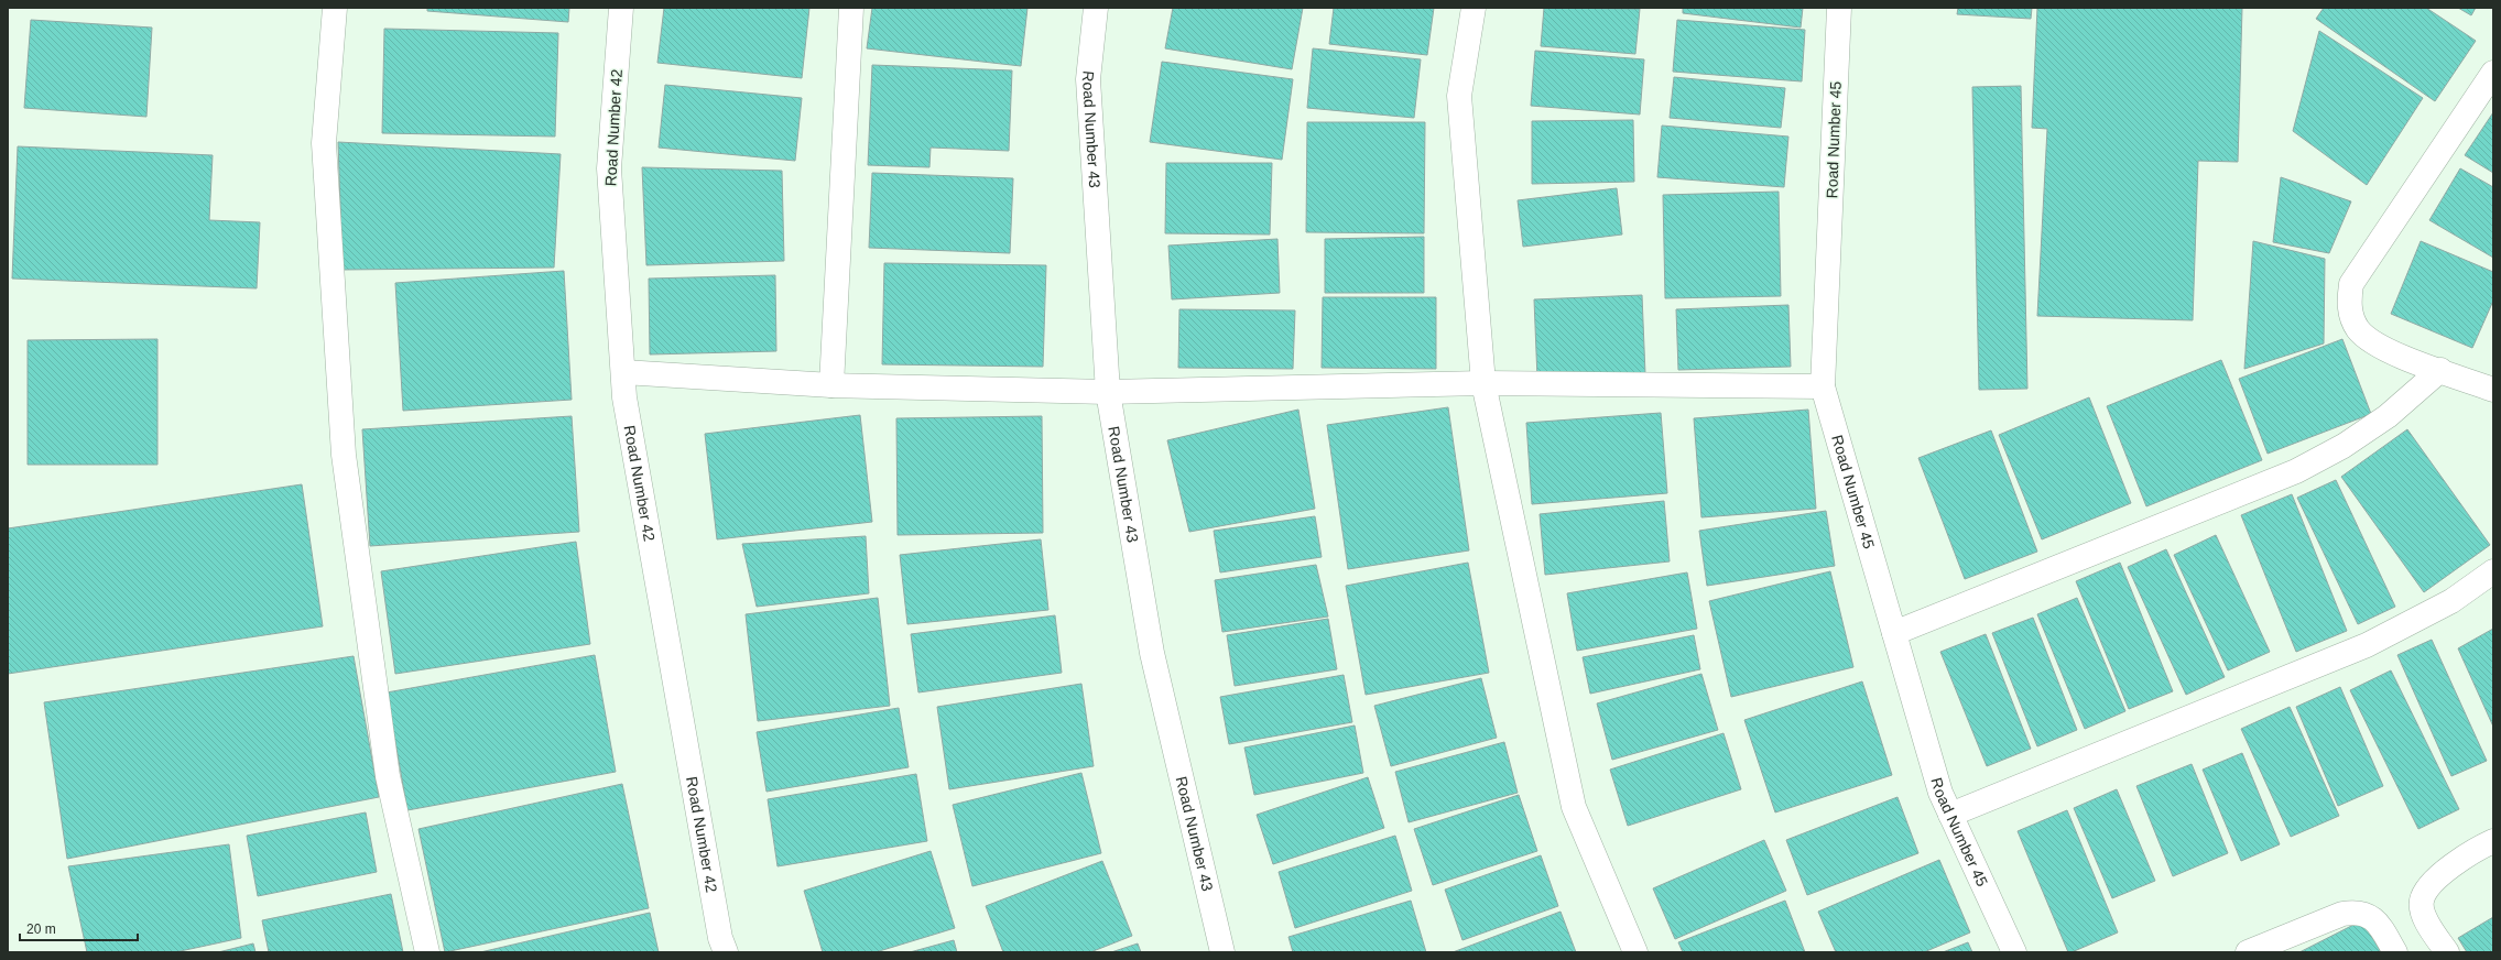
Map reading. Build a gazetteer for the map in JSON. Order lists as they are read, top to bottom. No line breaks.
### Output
{"streets":{"street":["Road Number 42","Road Number 43","Road Number 45"]},"scale_bar":"20 m"}
